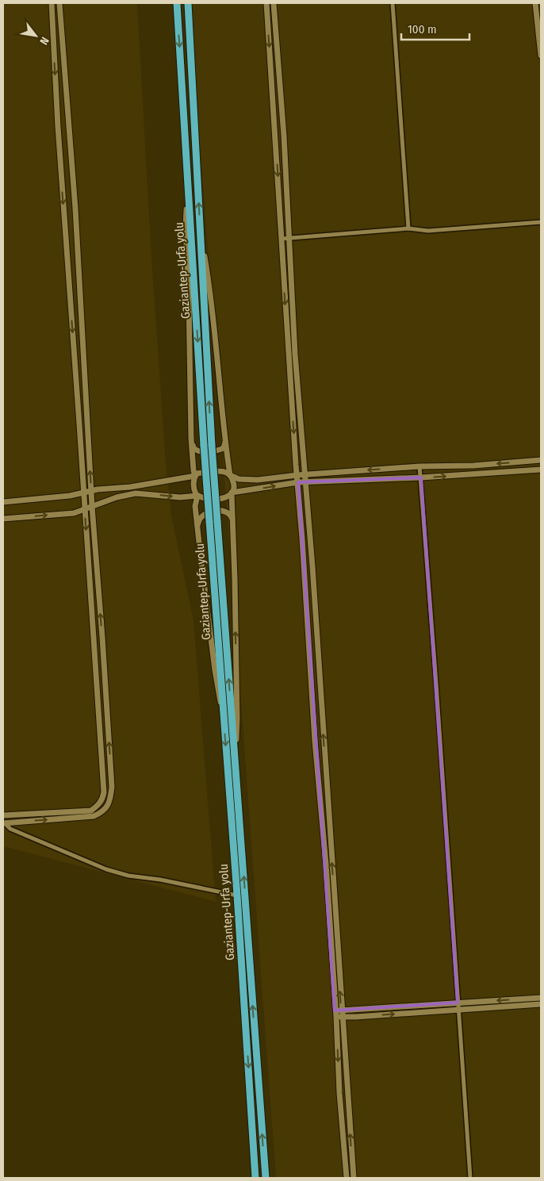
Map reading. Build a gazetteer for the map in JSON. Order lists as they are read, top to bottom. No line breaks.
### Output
{"streets":{"highway":["Gaziantep-Urfa yolu"]},"scale_bar":"100 m","north":"bottom right"}
